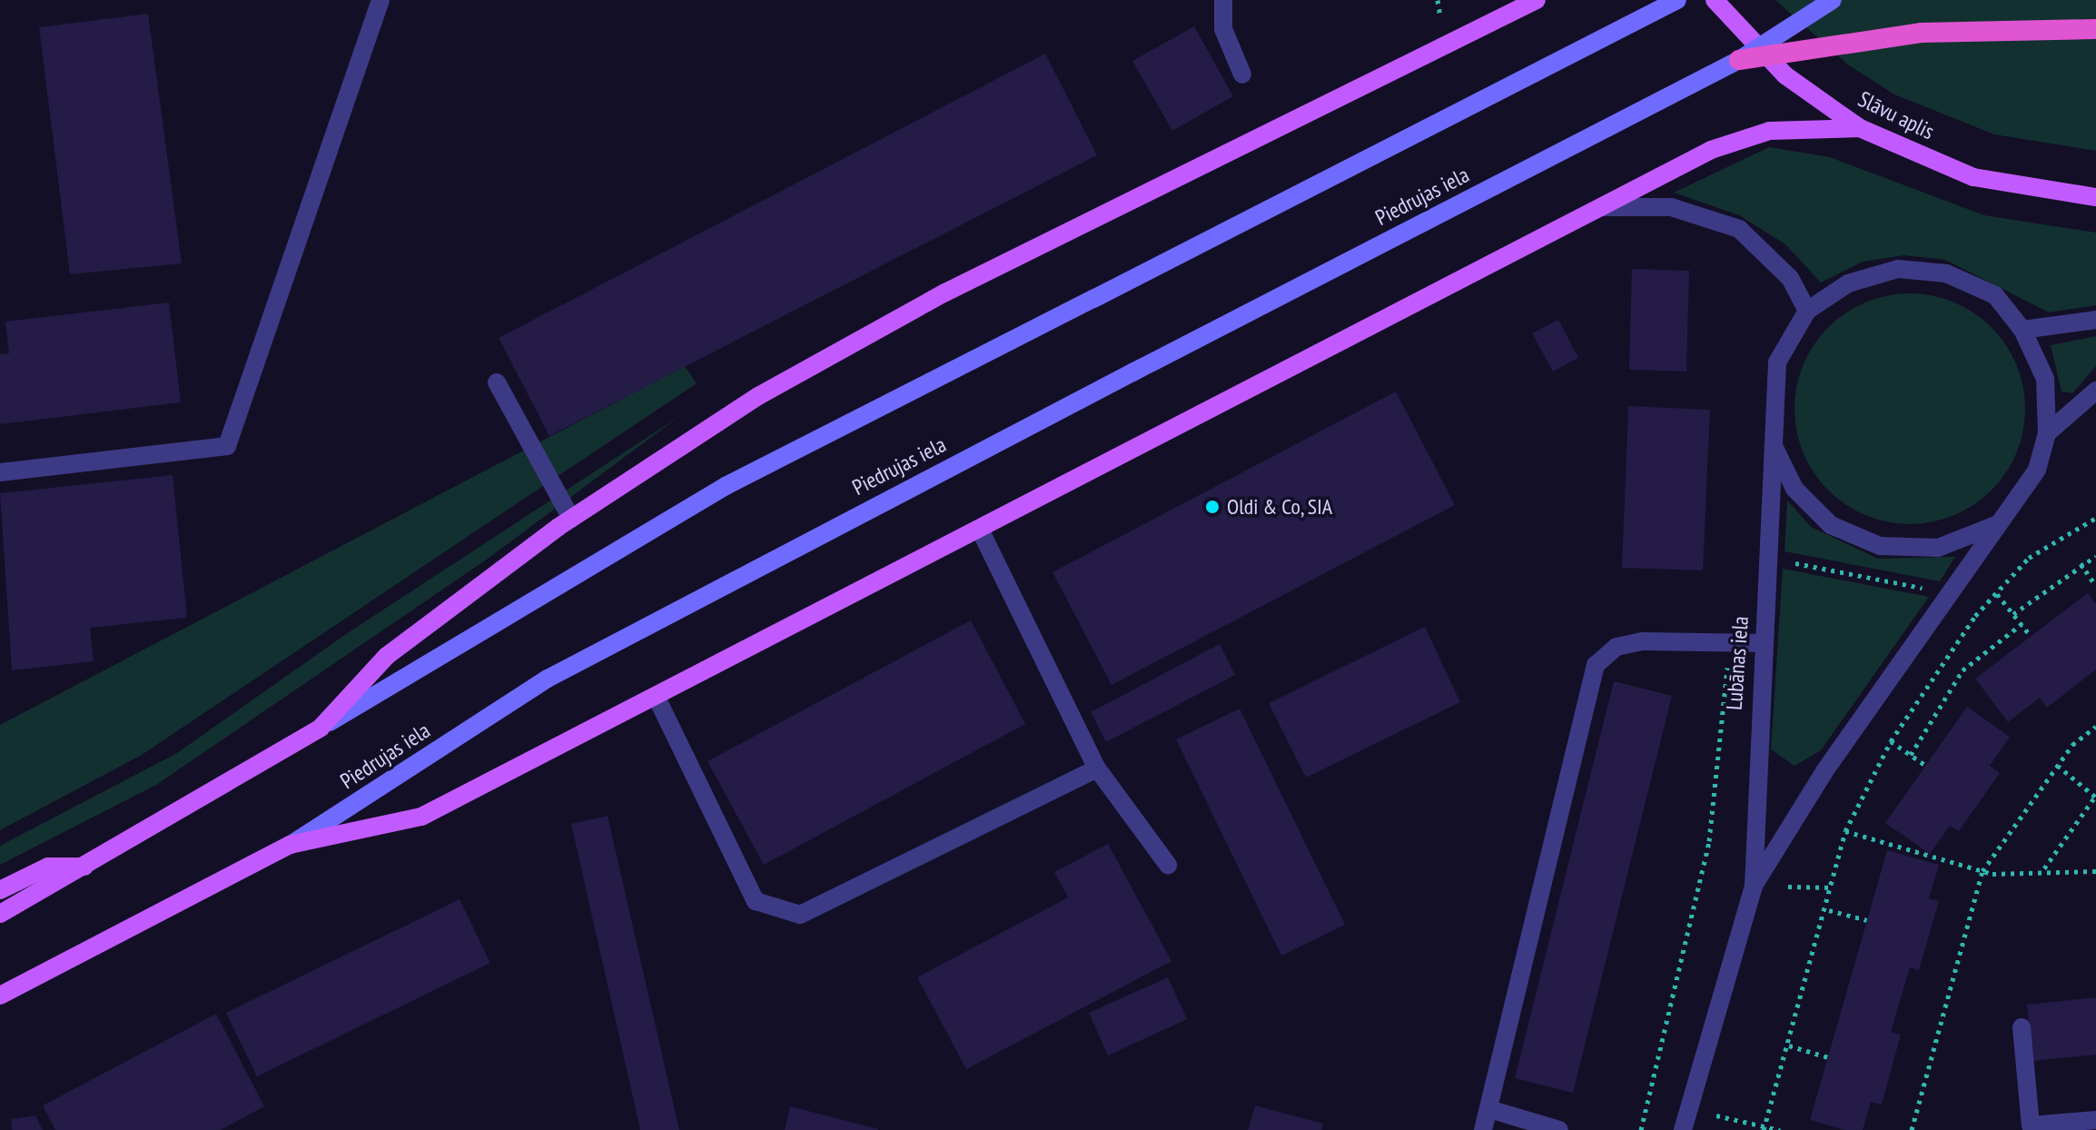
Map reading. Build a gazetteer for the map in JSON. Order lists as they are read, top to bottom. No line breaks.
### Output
{"streets":{"main road":["Slāvu aplis","Piedrujas iela"],"street":["Lubānas iela"]},"places":["Oldi & Co, SIA"]}
